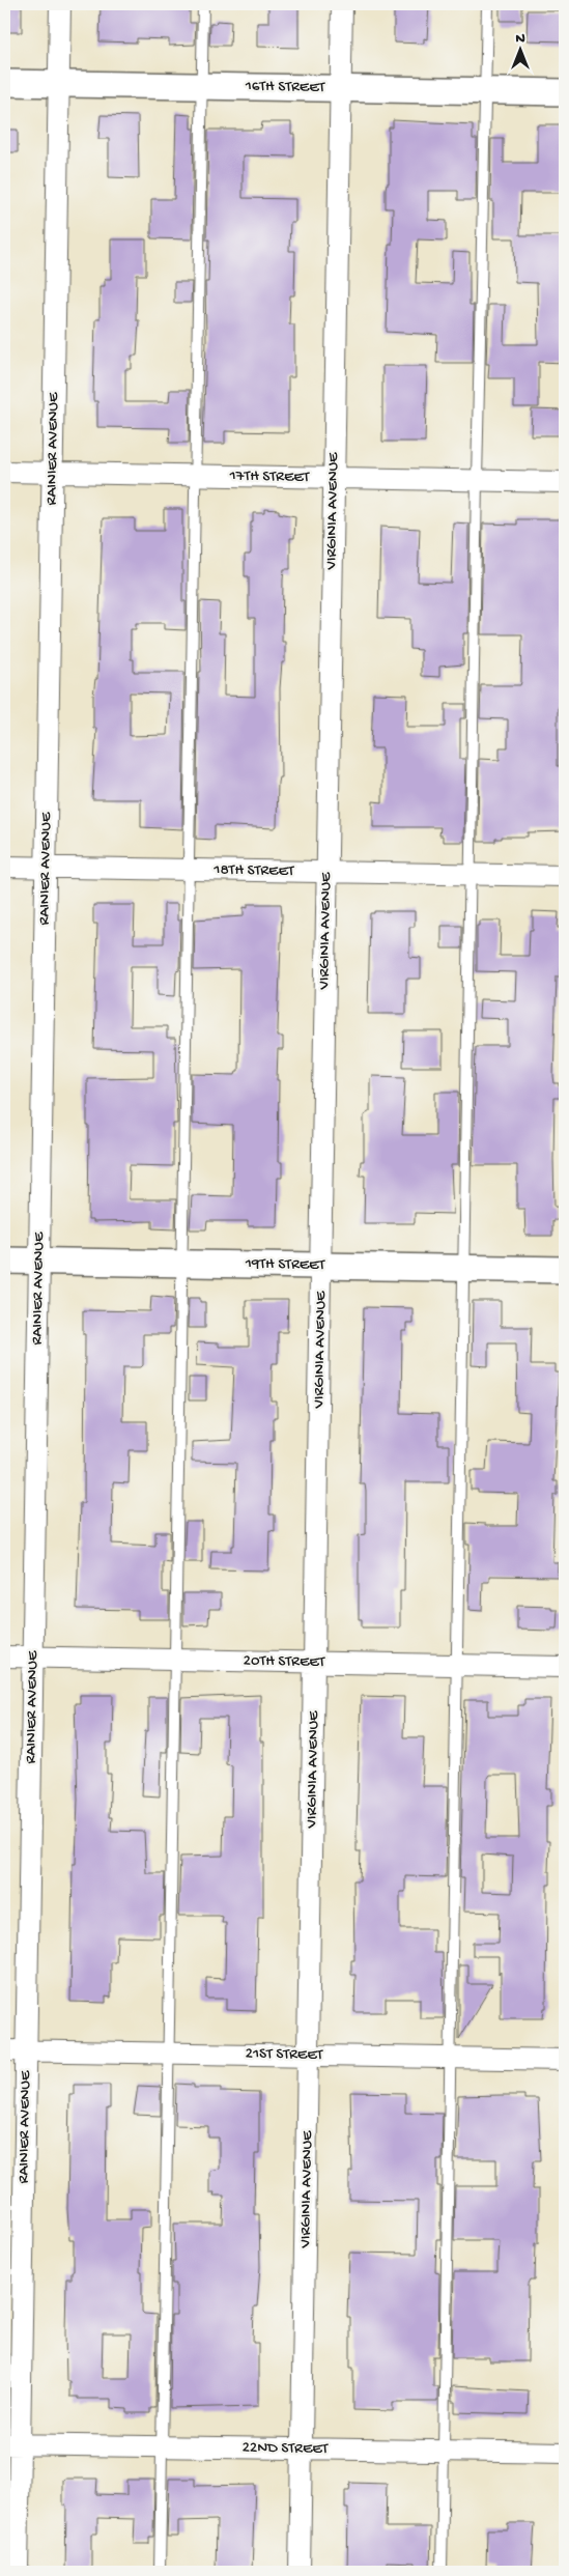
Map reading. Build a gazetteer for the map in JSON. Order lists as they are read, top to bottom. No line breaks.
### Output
{"streets":{"street":["16TH STREET","RAINIER AVENUE","17TH STREET","VIRGINIA AVENUE","18TH STREET","19TH STREET","20TH STREET","21ST STREET","22ND STREET"]},"crossings":[["16TH STREET","RAINIER AVENUE"],["16TH STREET","VIRGINIA AVENUE"],["RAINIER AVENUE","17TH STREET"],["RAINIER AVENUE","18TH STREET"],["RAINIER AVENUE","19TH STREET"],["RAINIER AVENUE","20TH STREET"],["RAINIER AVENUE","21ST STREET"],["RAINIER AVENUE","22ND STREET"],["17TH STREET","VIRGINIA AVENUE"],["VIRGINIA AVENUE","18TH STREET"],["VIRGINIA AVENUE","19TH STREET"],["VIRGINIA AVENUE","20TH STREET"],["VIRGINIA AVENUE","21ST STREET"],["VIRGINIA AVENUE","22ND STREET"]],"north":"top"}
